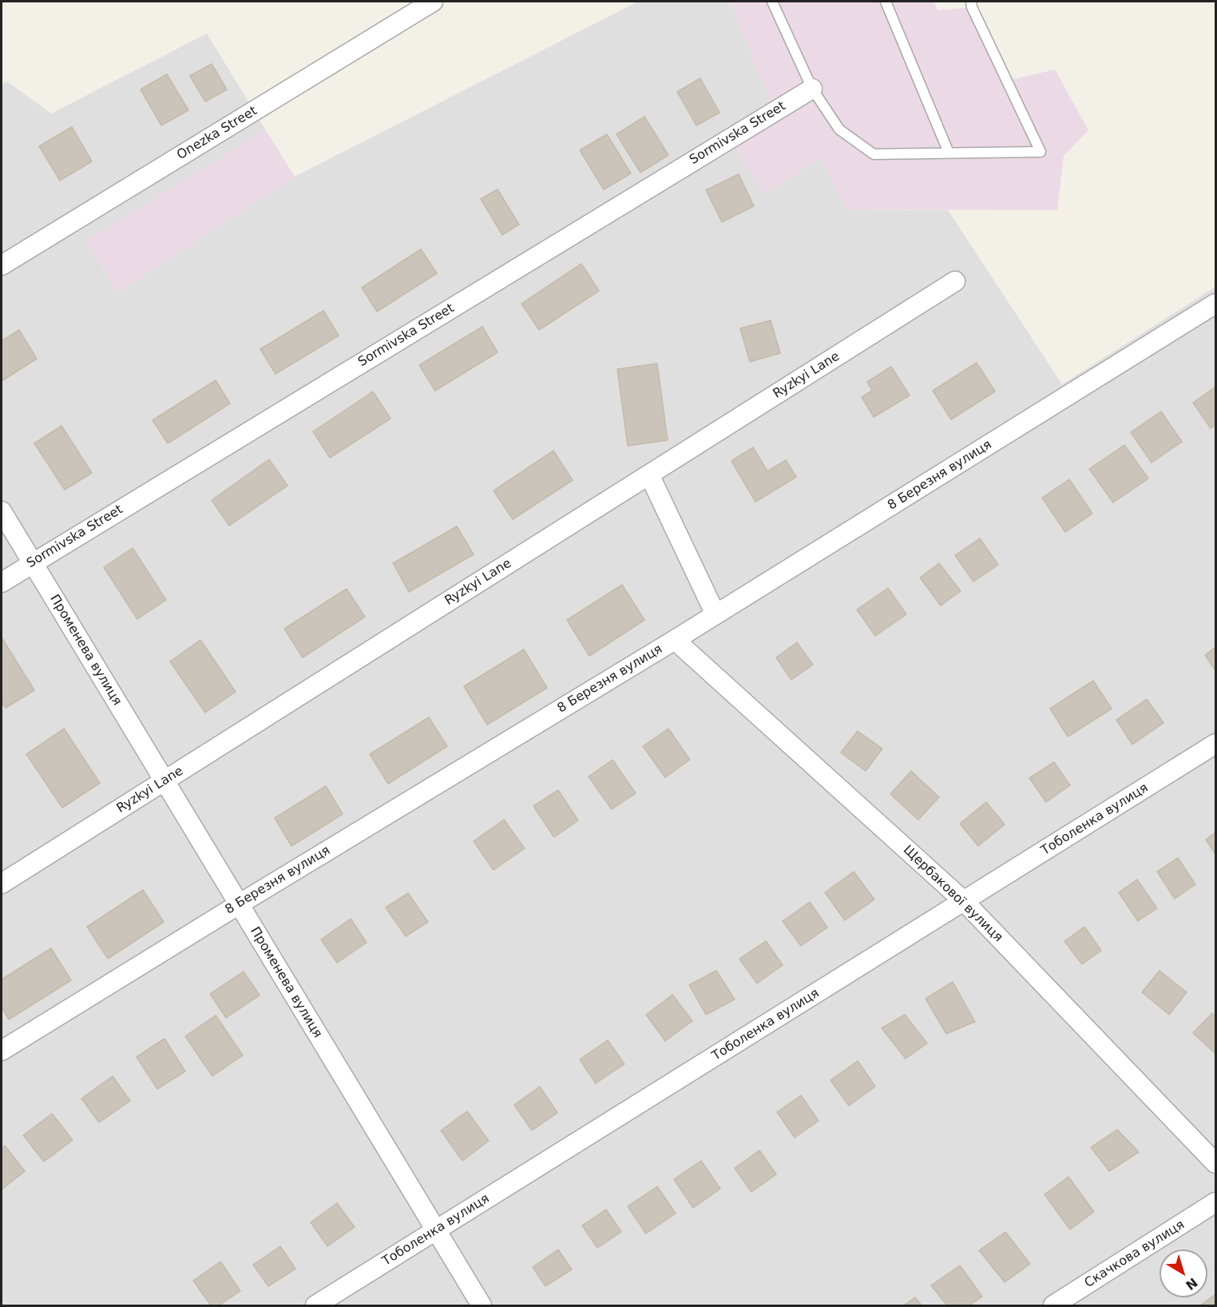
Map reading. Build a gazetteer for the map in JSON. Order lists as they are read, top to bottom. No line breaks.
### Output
{"streets":{"street":["Onezka Street","Sormivska Street","Ryzkyi Lane","8 Березня вулиця","Променева вулиця","Тоболенка вулиця","Щербакової вулиця","Скачкова вулиця"]},"crossings":[["Sormivska Street","Променева вулиця"],["Ryzkyi Lane","Променева вулиця"],["8 Березня вулиця","Променева вулиця"],["8 Березня вулиця","Щербакової вулиця"],["Променева вулиця","Тоболенка вулиця"],["Тоболенка вулиця","Щербакової вулиця"]],"north":"bottom right"}
